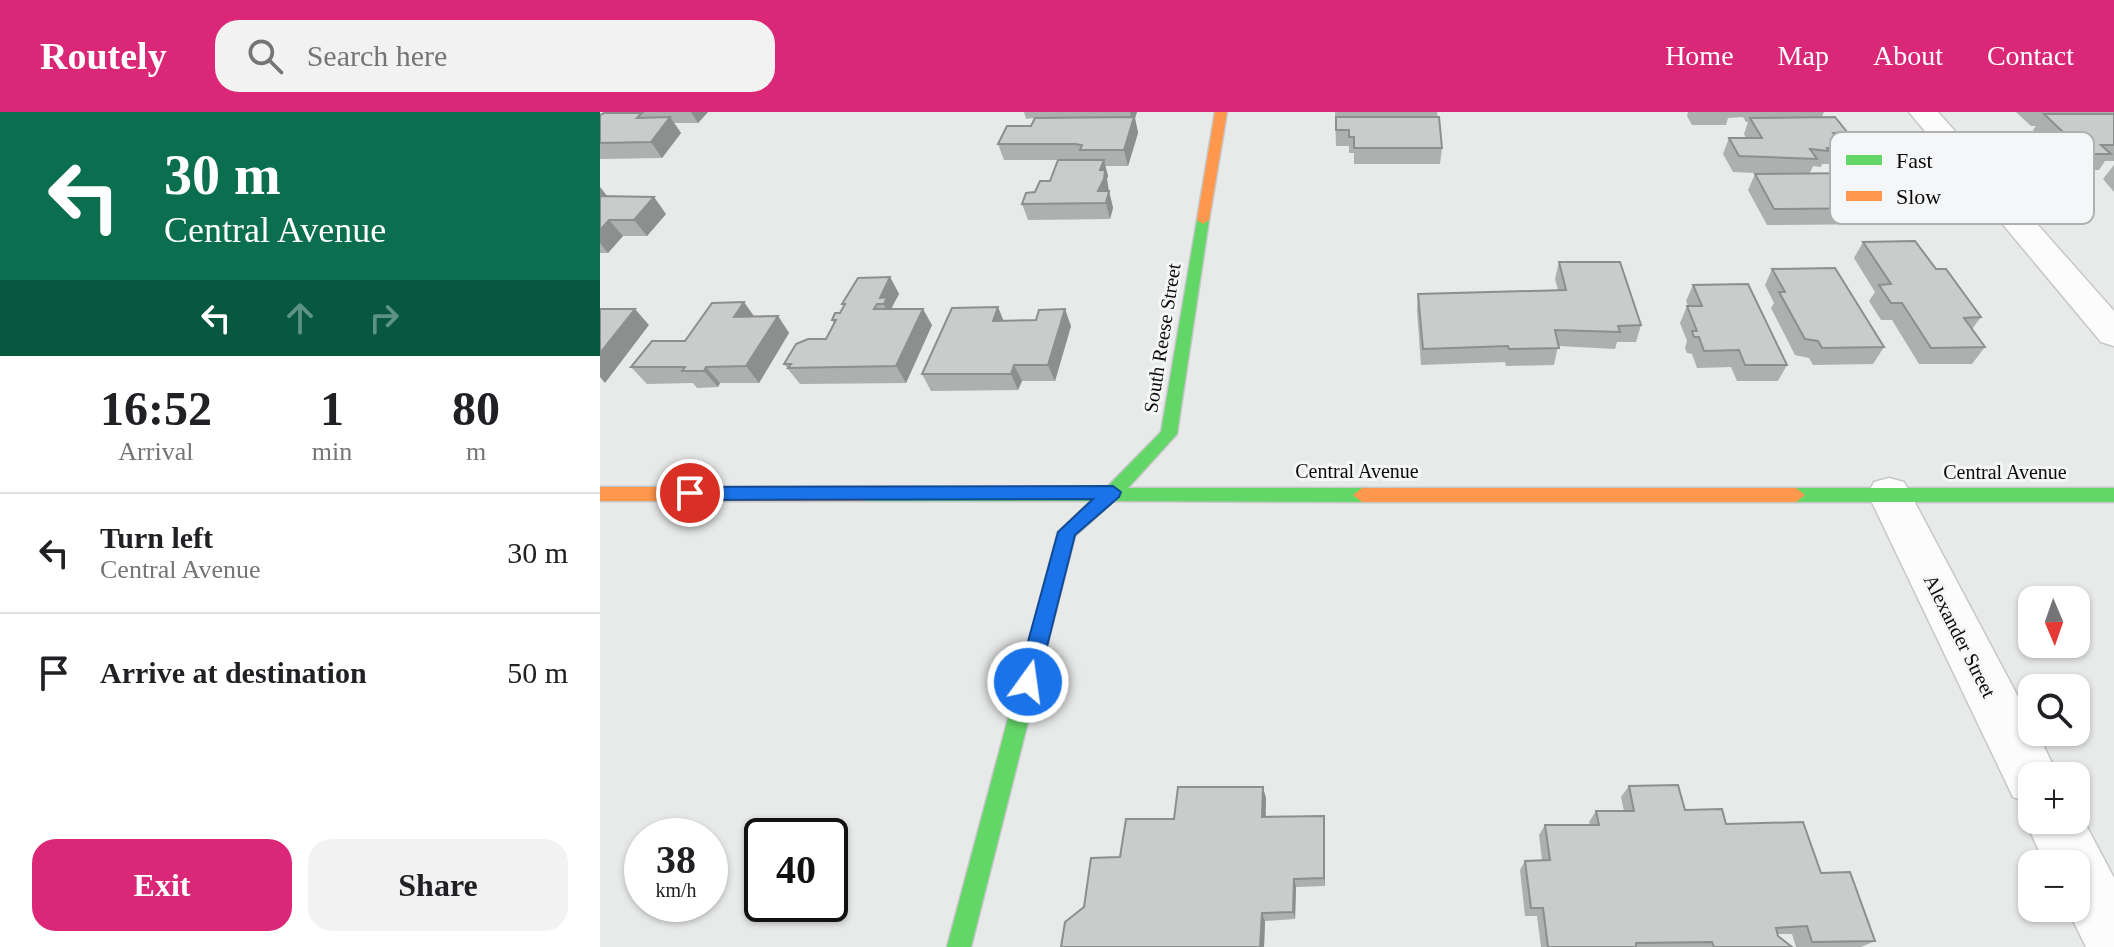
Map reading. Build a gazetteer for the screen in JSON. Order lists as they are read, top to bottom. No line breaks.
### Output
{"streets":{"main road":["South Reese Street","Central Avenue"],"street":["Alexander Street"]},"crossings":[["South Reese Street","Central Avenue"],["Central Avenue","Alexander Street"]],"legend":["Fast","Slow"],"north":"bottom","page":{"header":"Routely","search":"Search here","nav":["Home","Map","About","Contact"],"turn":["30 m","Central Avenue"],"eta":["16:52","Arrival","1","min","80","m"],"list":[{"name":"Turn left","note":"Central Avenue","value":"30 m"},{"name":"Arrive at destination","value":"50 m"}],"map_buttons":["+","−"],"speed":"38 km/h","limit":"40","buttons":["Exit","Share"]}}
